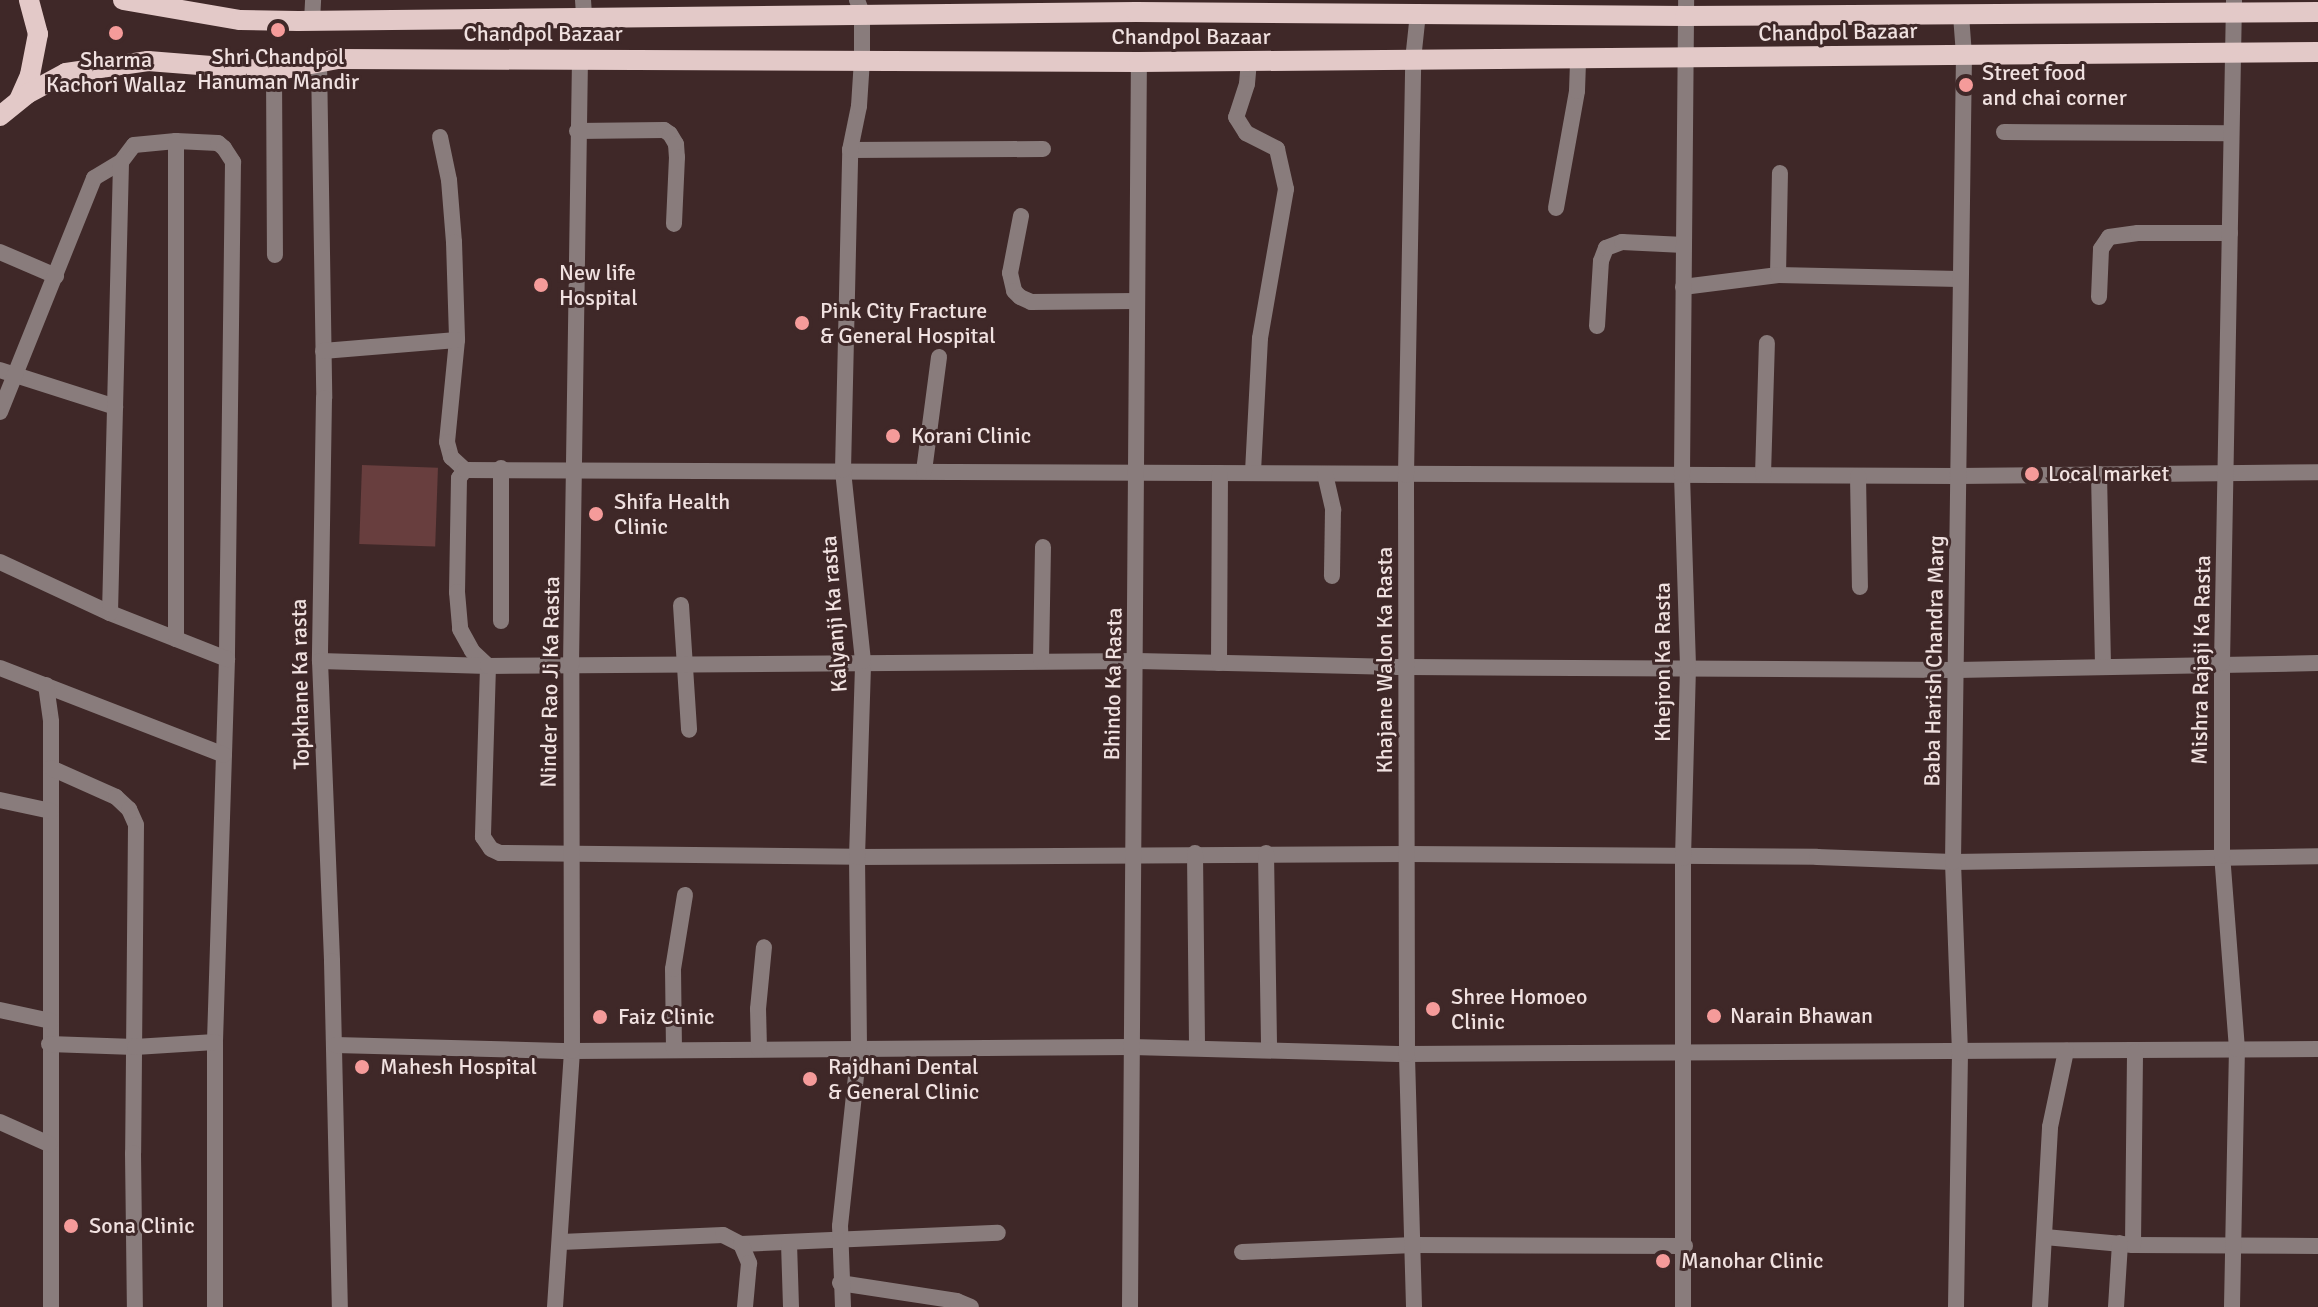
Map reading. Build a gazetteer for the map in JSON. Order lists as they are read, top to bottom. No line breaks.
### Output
{"streets":{"main road":["Chandpol Bazaar"],"street":["Kalyanji Ka rasta","Khajane Walon Ka Rasta","Mishra Rajaji Ka Rasta","Baba Harish Chandra Marg","Khejron Ka Rasta","Ninder Rao Ji Ka Rasta","Topkhane Ka rasta","Bhindo Ka Rasta"]},"crossings":[["Chandpol Bazaar","Kalyanji Ka rasta"],["Chandpol Bazaar","Khajane Walon Ka Rasta"],["Chandpol Bazaar","Mishra Rajaji Ka Rasta"],["Chandpol Bazaar","Baba Harish Chandra Marg"],["Chandpol Bazaar","Khejron Ka Rasta"],["Chandpol Bazaar","Ninder Rao Ji Ka Rasta"],["Chandpol Bazaar","Topkhane Ka rasta"],["Chandpol Bazaar","Bhindo Ka Rasta"]],"places":["Shri Chandpol Hanuman Mandir","Sharma Kachori Wallaz","Street food and chai corner","New life Hospital","Pink City Fracture & General Hospital","Korani Clinic","Local market","Shifa Health Clinic","Shree Homoeo Clinic","Narain Bhawan","Faiz Clinic","Mahesh Hospital","Rajdhani Dental & General Clinic","Sona Clinic","Manohar Clinic"]}
